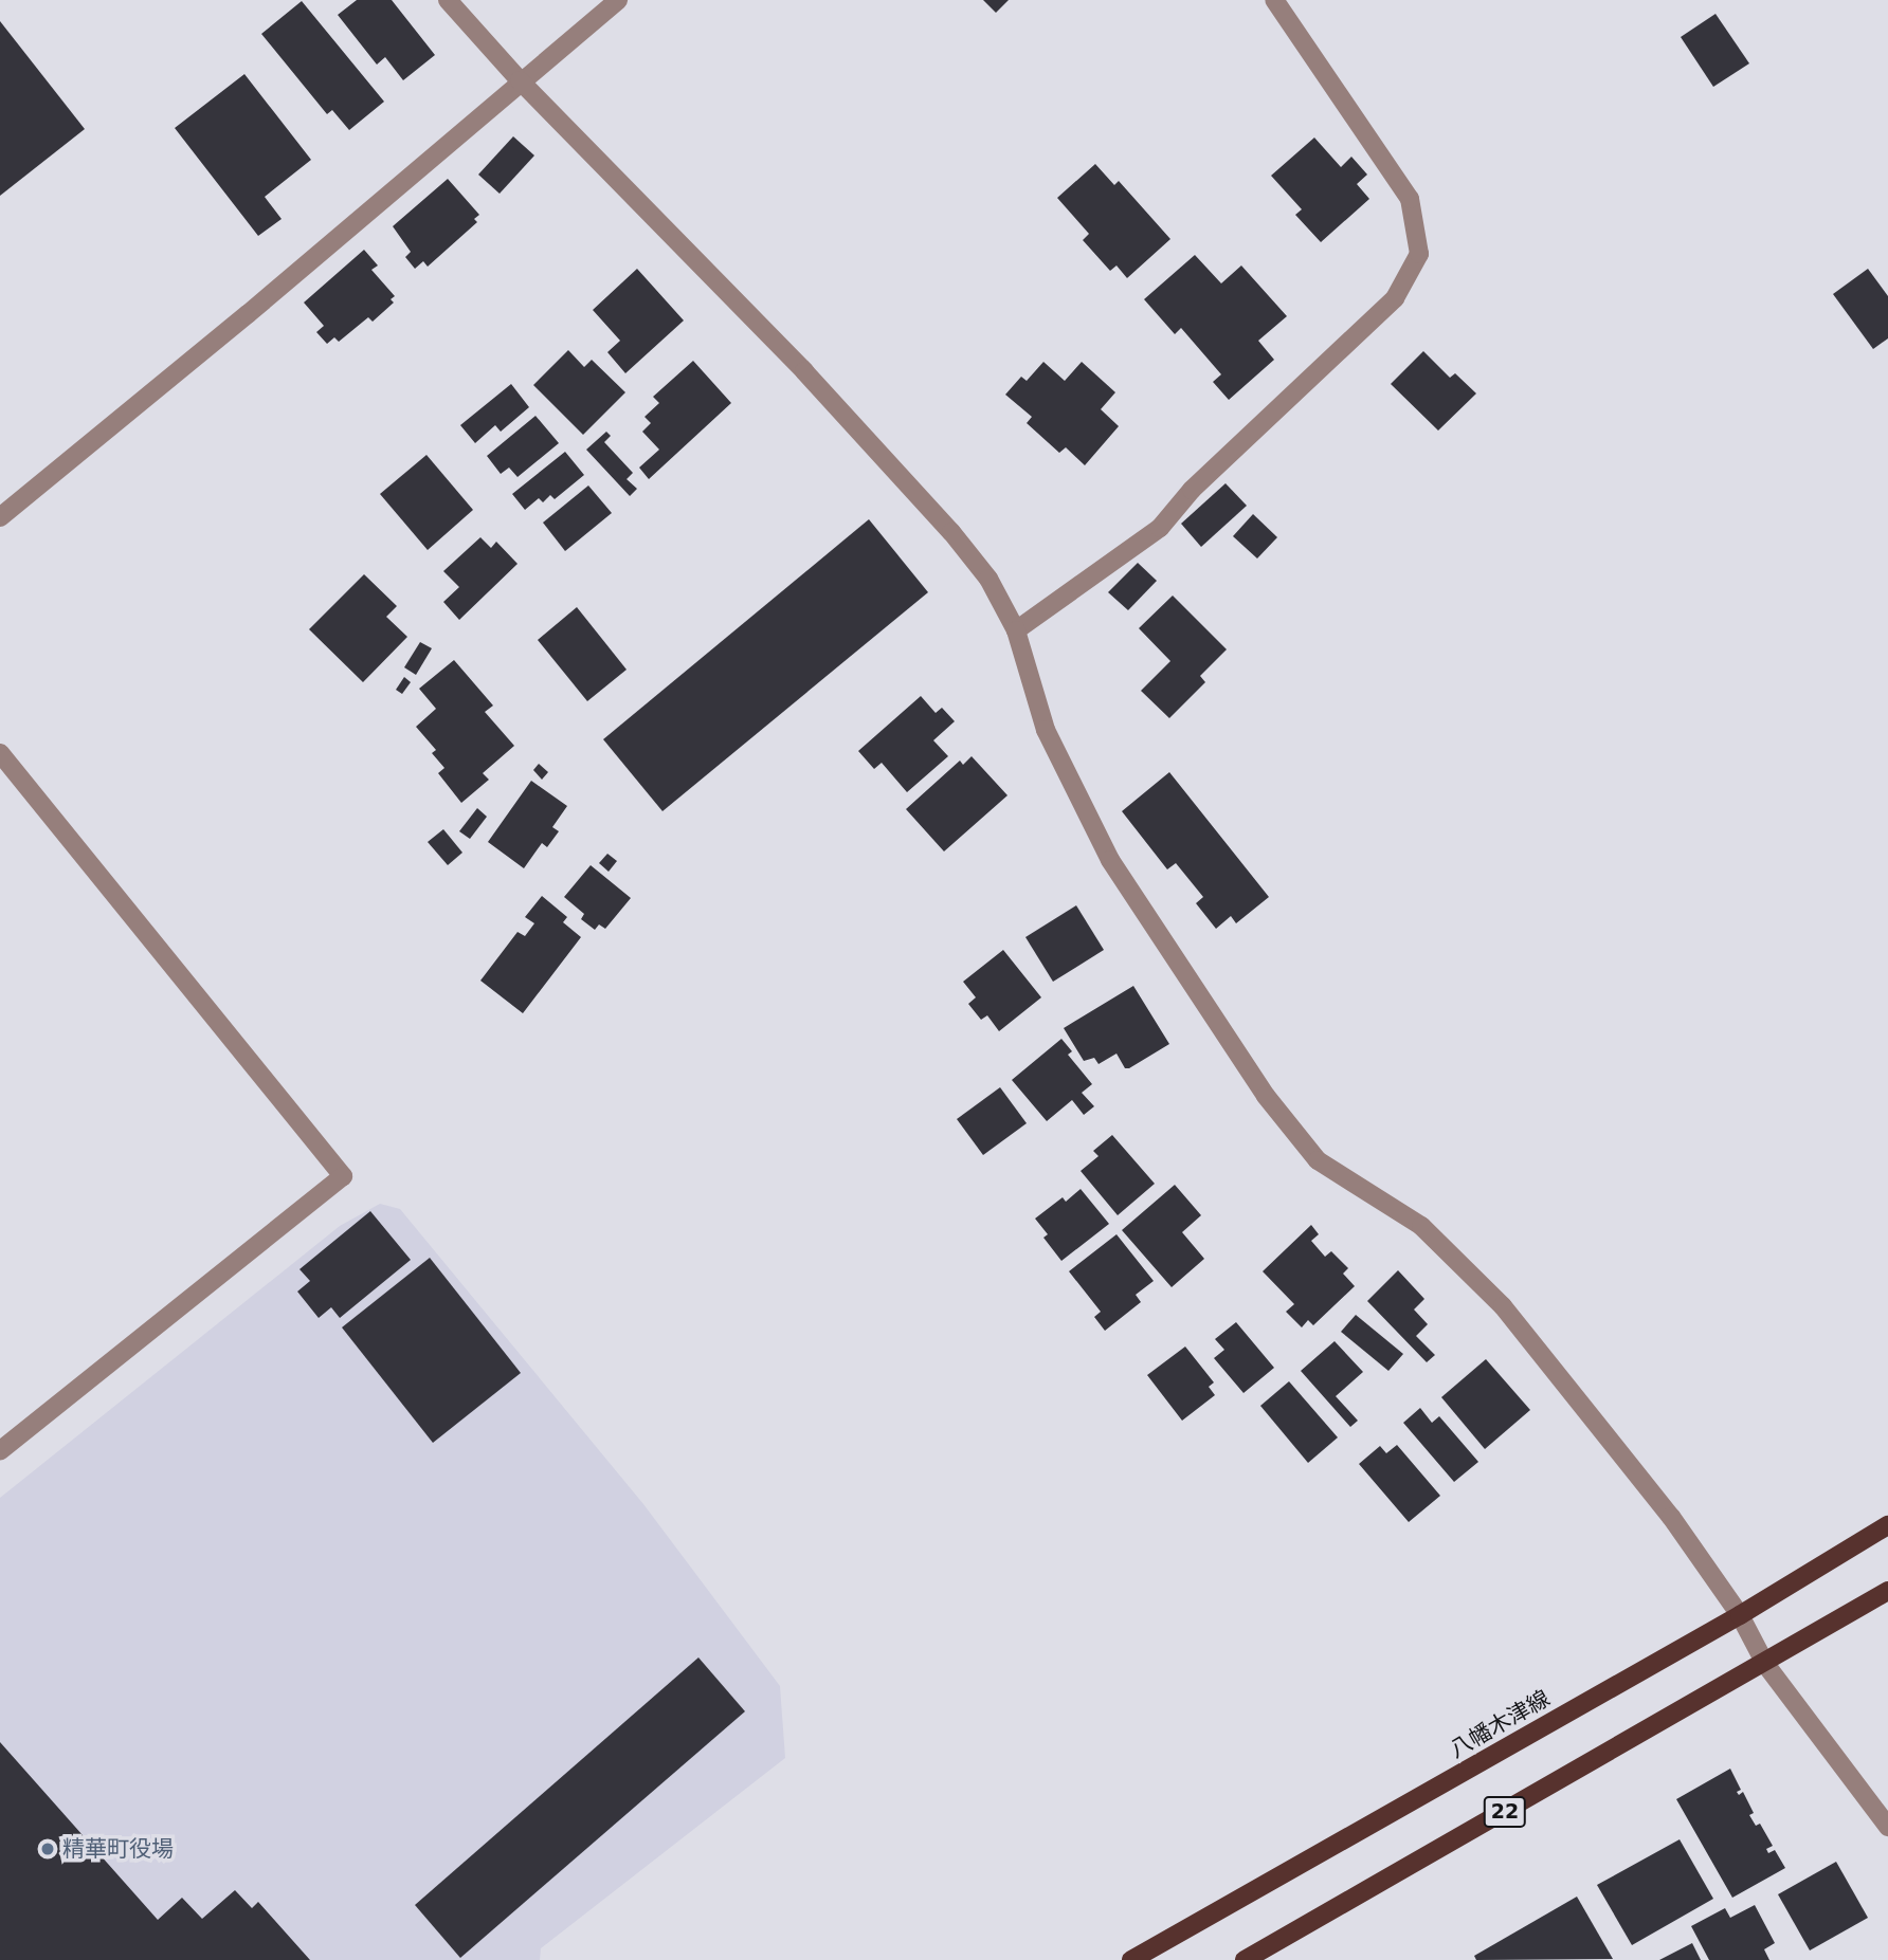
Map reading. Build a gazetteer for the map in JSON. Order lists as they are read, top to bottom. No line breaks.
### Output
{"streets":{"main road":["八幡木津線","22"]},"places":["精華町役場"]}
